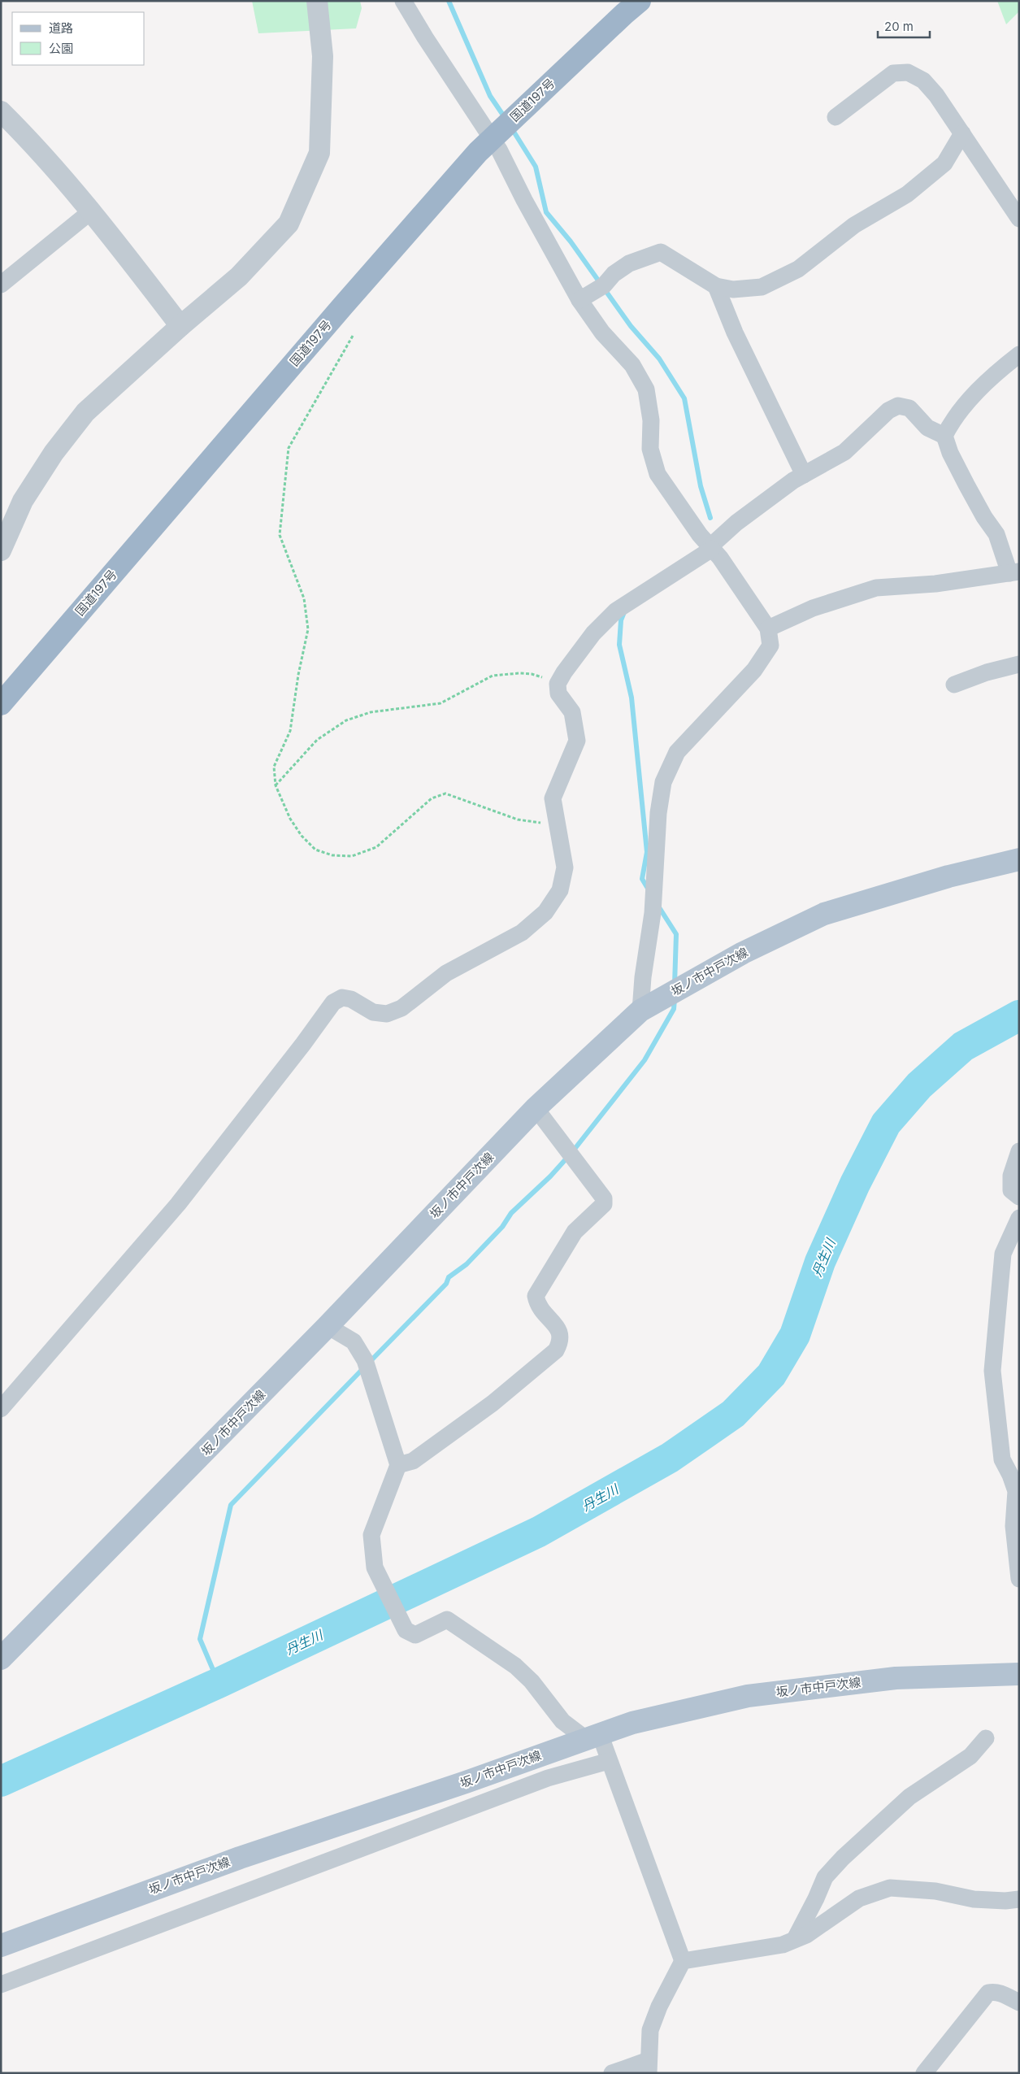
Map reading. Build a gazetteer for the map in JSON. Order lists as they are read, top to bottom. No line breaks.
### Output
{"streets":{"highway":["国道197号"],"main road":["坂ノ市中戸次線"]},"water":["丹生川"],"legend":["道路","公園"],"scale_bar":"20 m"}
